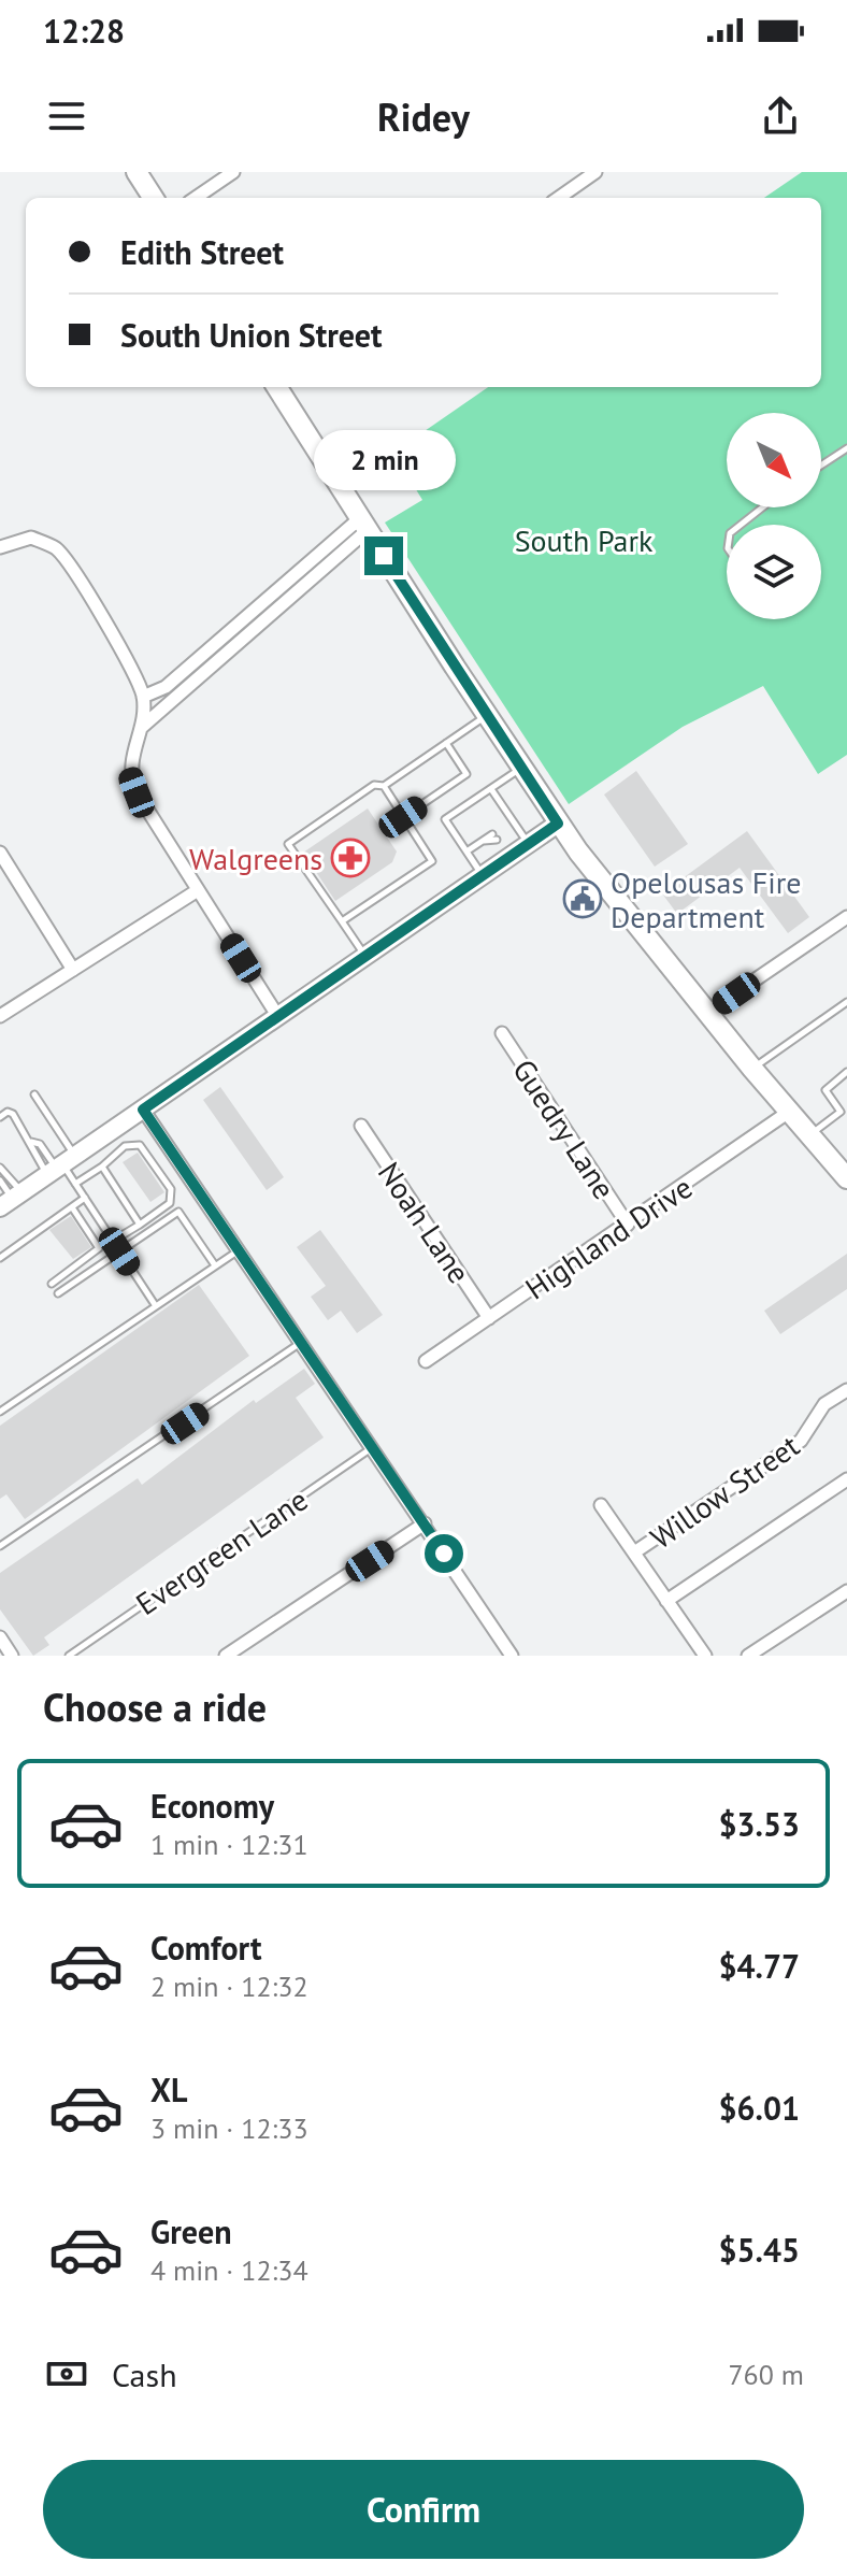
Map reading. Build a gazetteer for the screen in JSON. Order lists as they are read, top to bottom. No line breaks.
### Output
{"streets":{"street":["Guedry Lane","Noah Lane","Highland Drive","Willow Street"],"lane":["Evergreen Lane"]},"crossings":[["Guedry Lane","Highland Drive"],["Noah Lane","Highland Drive"]],"parks":["South Park"],"places":{"pharmacy":["Walgreens"],"public building":["Opelousas Fire Department"]},"north":"bottom right","page":{"status":"12:28","header":"Ridey","banner":["Edith Street","South Union Street"],"bubble":"2 min","heading":"Choose a ride","list":[{"name":"Economy","note":"1 min · 12:31","value":"$3.53"},{"name":"Comfort","note":"2 min · 12:32","value":"$4.77"},{"name":"XL","note":"3 min · 12:33","value":"$6.01"},{"name":"Green","note":"4 min · 12:34","value":"$5.45"}],"pay":["Cash","760 m"],"buttons":"Confirm"}}
